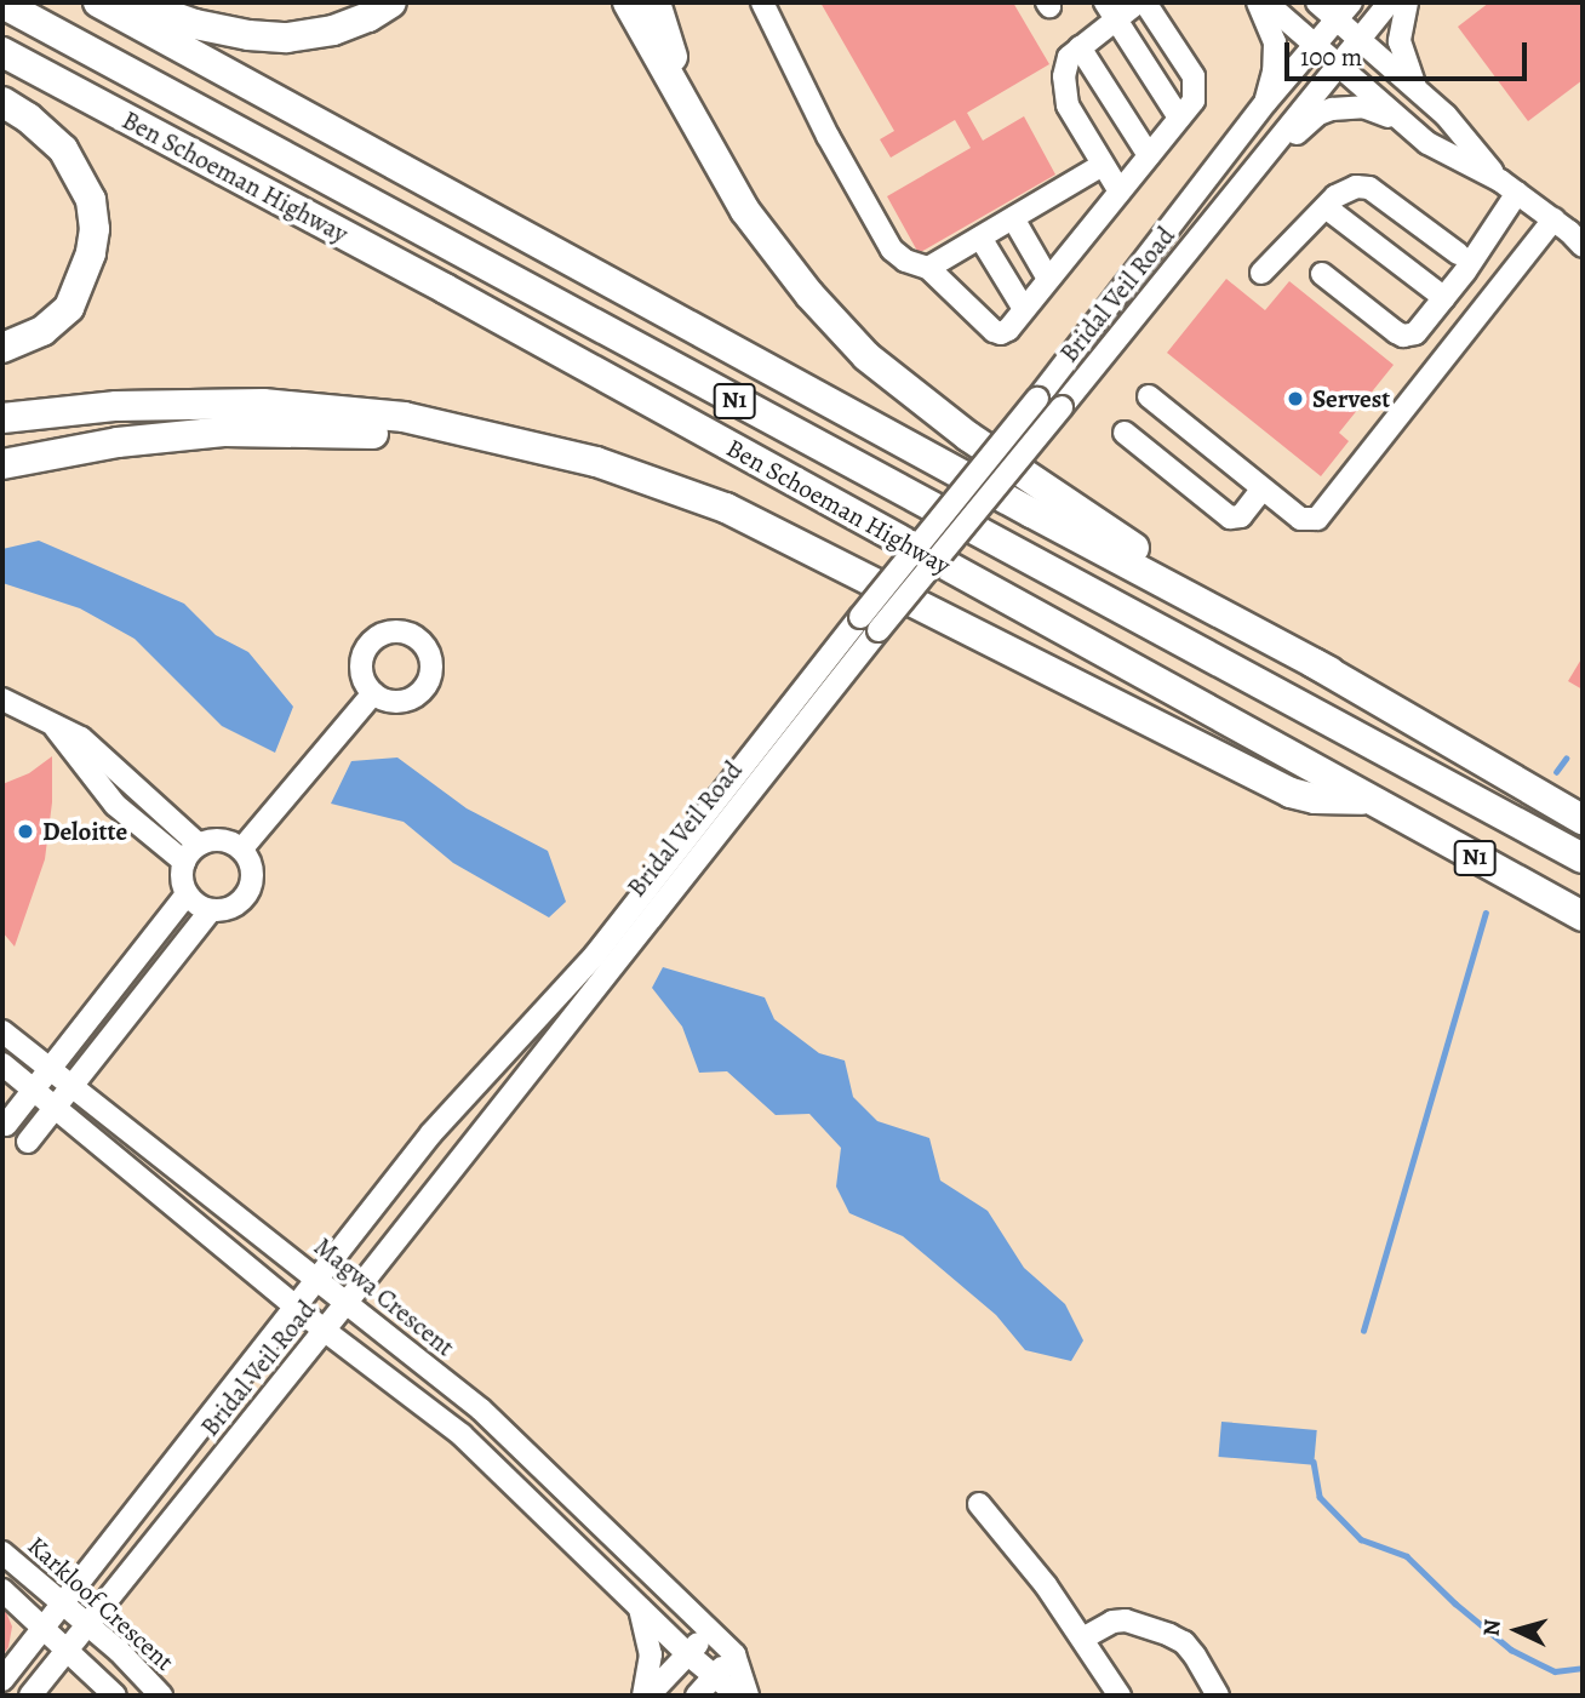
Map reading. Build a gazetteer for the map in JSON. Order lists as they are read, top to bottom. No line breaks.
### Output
{"streets":{"highway":["Ben Schoeman Highway","N1"],"street":["Bridal Veil Road","Magwa Crescent","Karkloof Crescent"]},"crossings":[["Bridal Veil Road","Magwa Crescent"],["Bridal Veil Road","Karkloof Crescent"]],"places":["Servest","Deloitte"],"scale_bar":"100 m","north":"left"}
